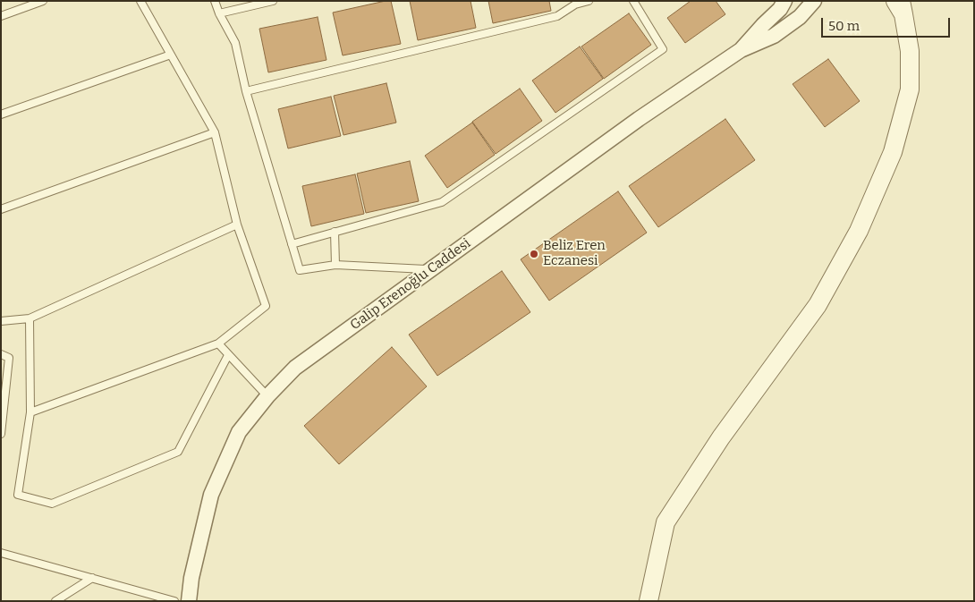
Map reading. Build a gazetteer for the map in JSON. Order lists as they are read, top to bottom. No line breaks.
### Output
{"streets":{"street":["Galip Erenoğlu Caddesi"]},"places":["Beliz Eren Eczanesi"],"scale_bar":"50 m"}
